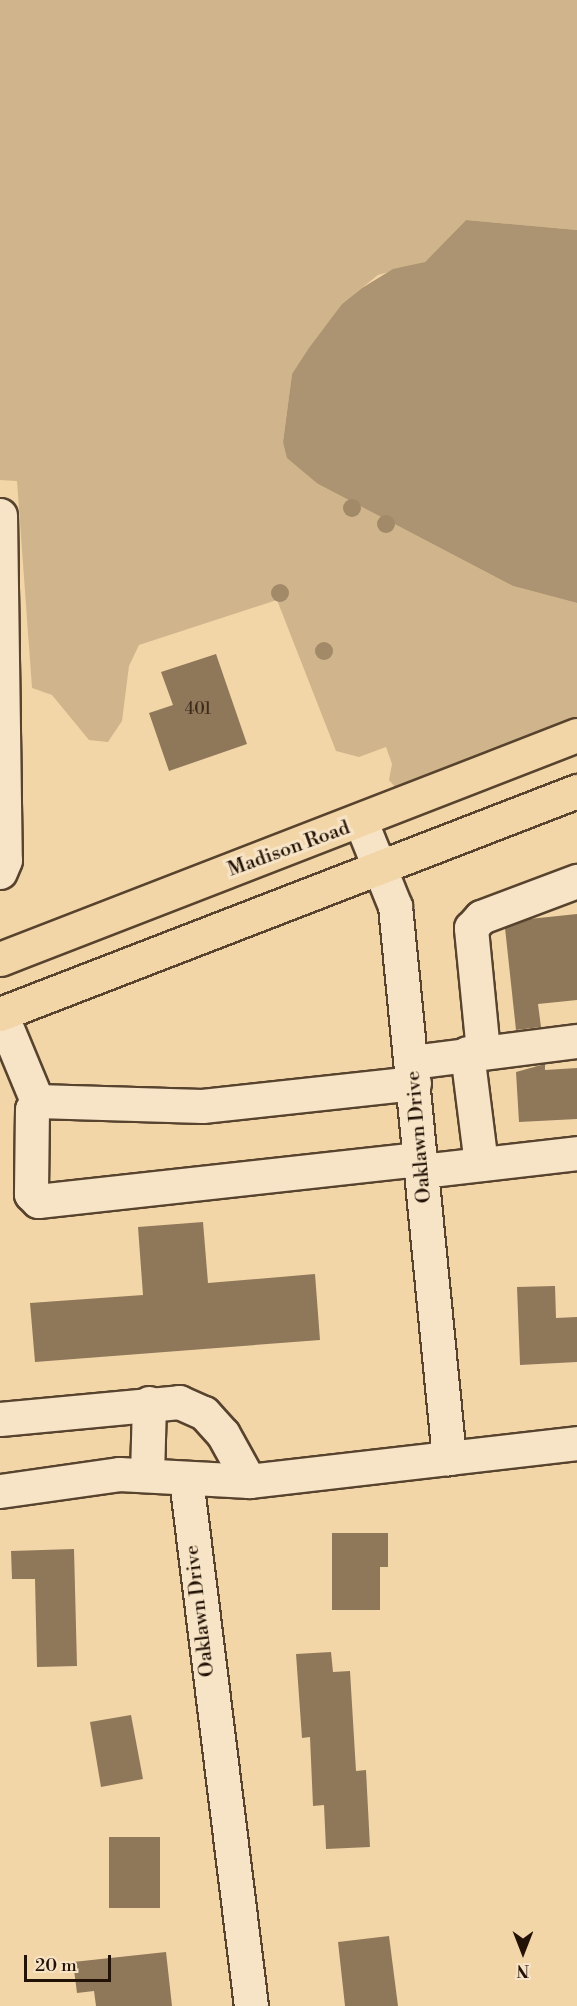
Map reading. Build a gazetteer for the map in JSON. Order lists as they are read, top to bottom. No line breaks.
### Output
{"streets":{"main road":["Madison Road"],"street":["Oaklawn Drive"]},"crossings":[["Madison Road","Oaklawn Drive"]],"house_numbers":["401"],"scale_bar":"20 m","north":"bottom"}
